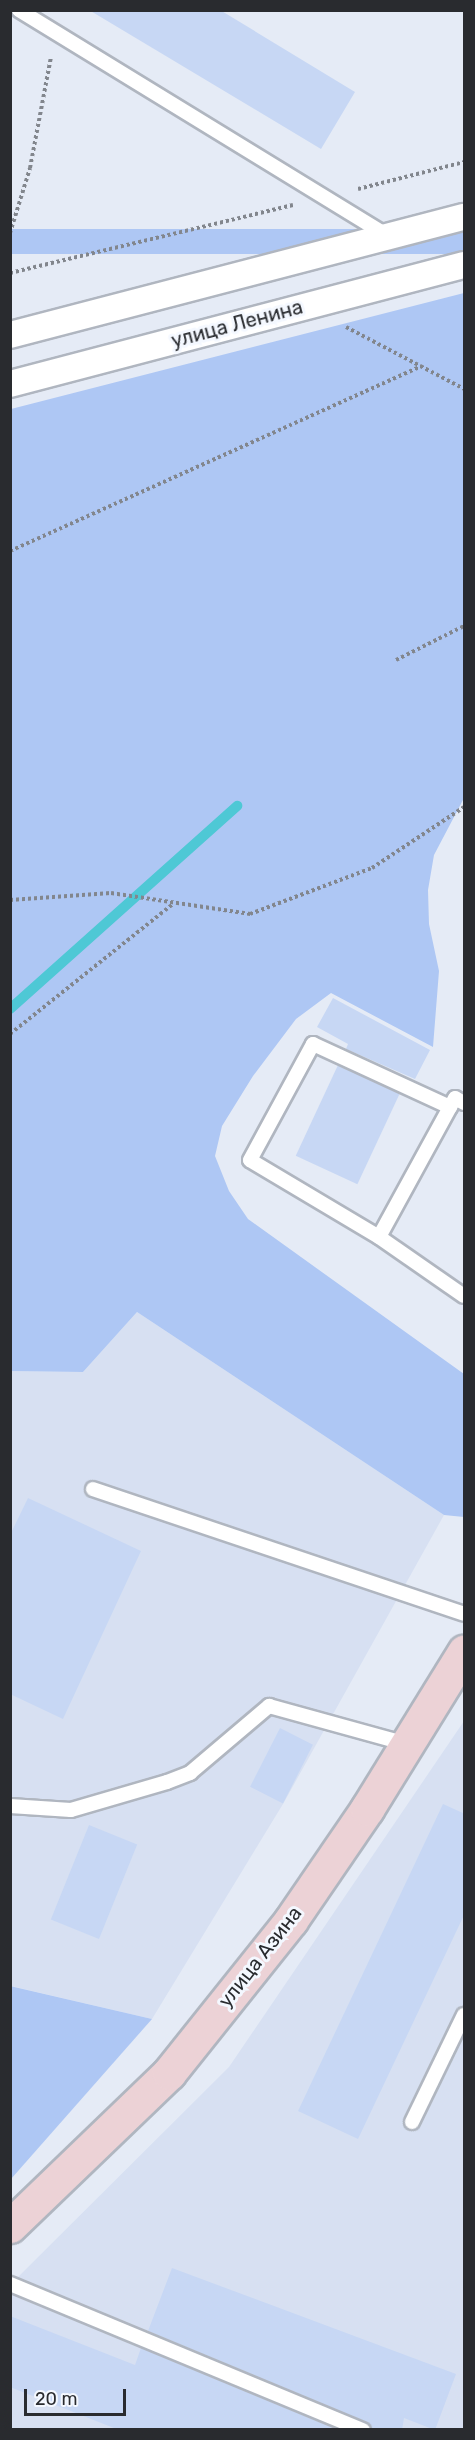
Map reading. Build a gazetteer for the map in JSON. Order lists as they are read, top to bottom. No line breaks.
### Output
{"streets":{"street":["улица Ленина","улица Азина"]},"scale_bar":"20 m"}
